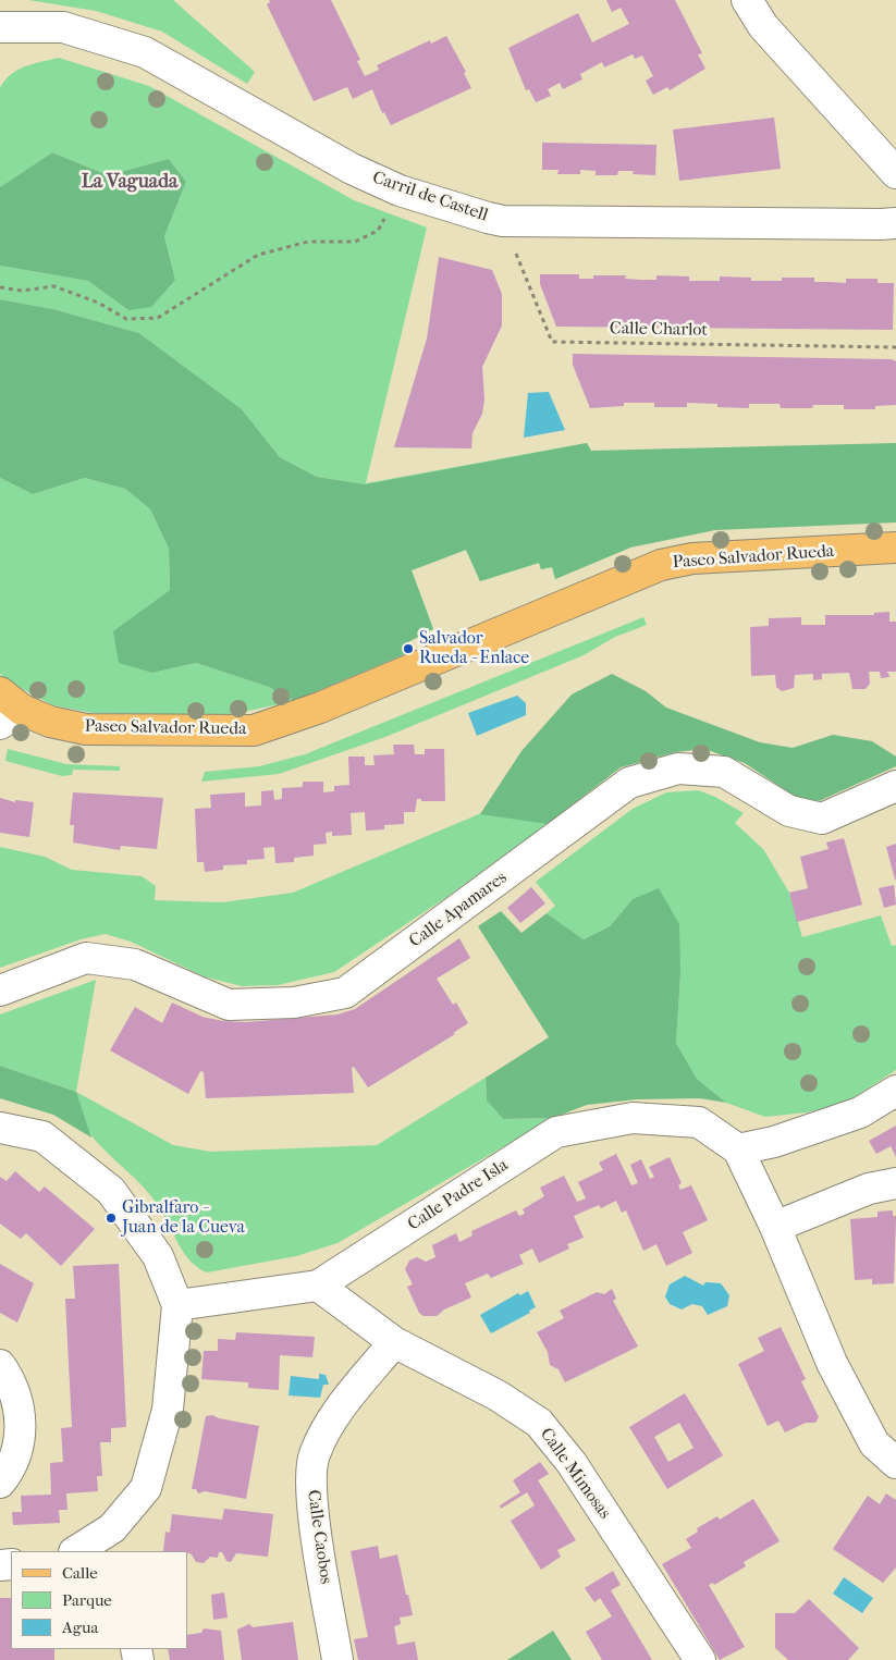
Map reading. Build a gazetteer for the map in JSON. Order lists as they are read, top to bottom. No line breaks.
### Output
{"streets":{"main road":["Paseo Salvador Rueda"],"street":["Carril de Castell","Calle Apamares","Calle Padre Isla","Calle Mimosas","Calle Caobos"],"path":["Calle Charlot"]},"crossings":[["Carril de Castell","Calle Charlot"],["Calle Padre Isla","Calle Mimosas"],["Calle Mimosas","Calle Caobos"]],"districts":["La Vaguada"],"places":["Salvador Rueda - Enlace","Gibralfaro - Juan de la Cueva"],"legend":["Calle","Parque","Agua"]}
